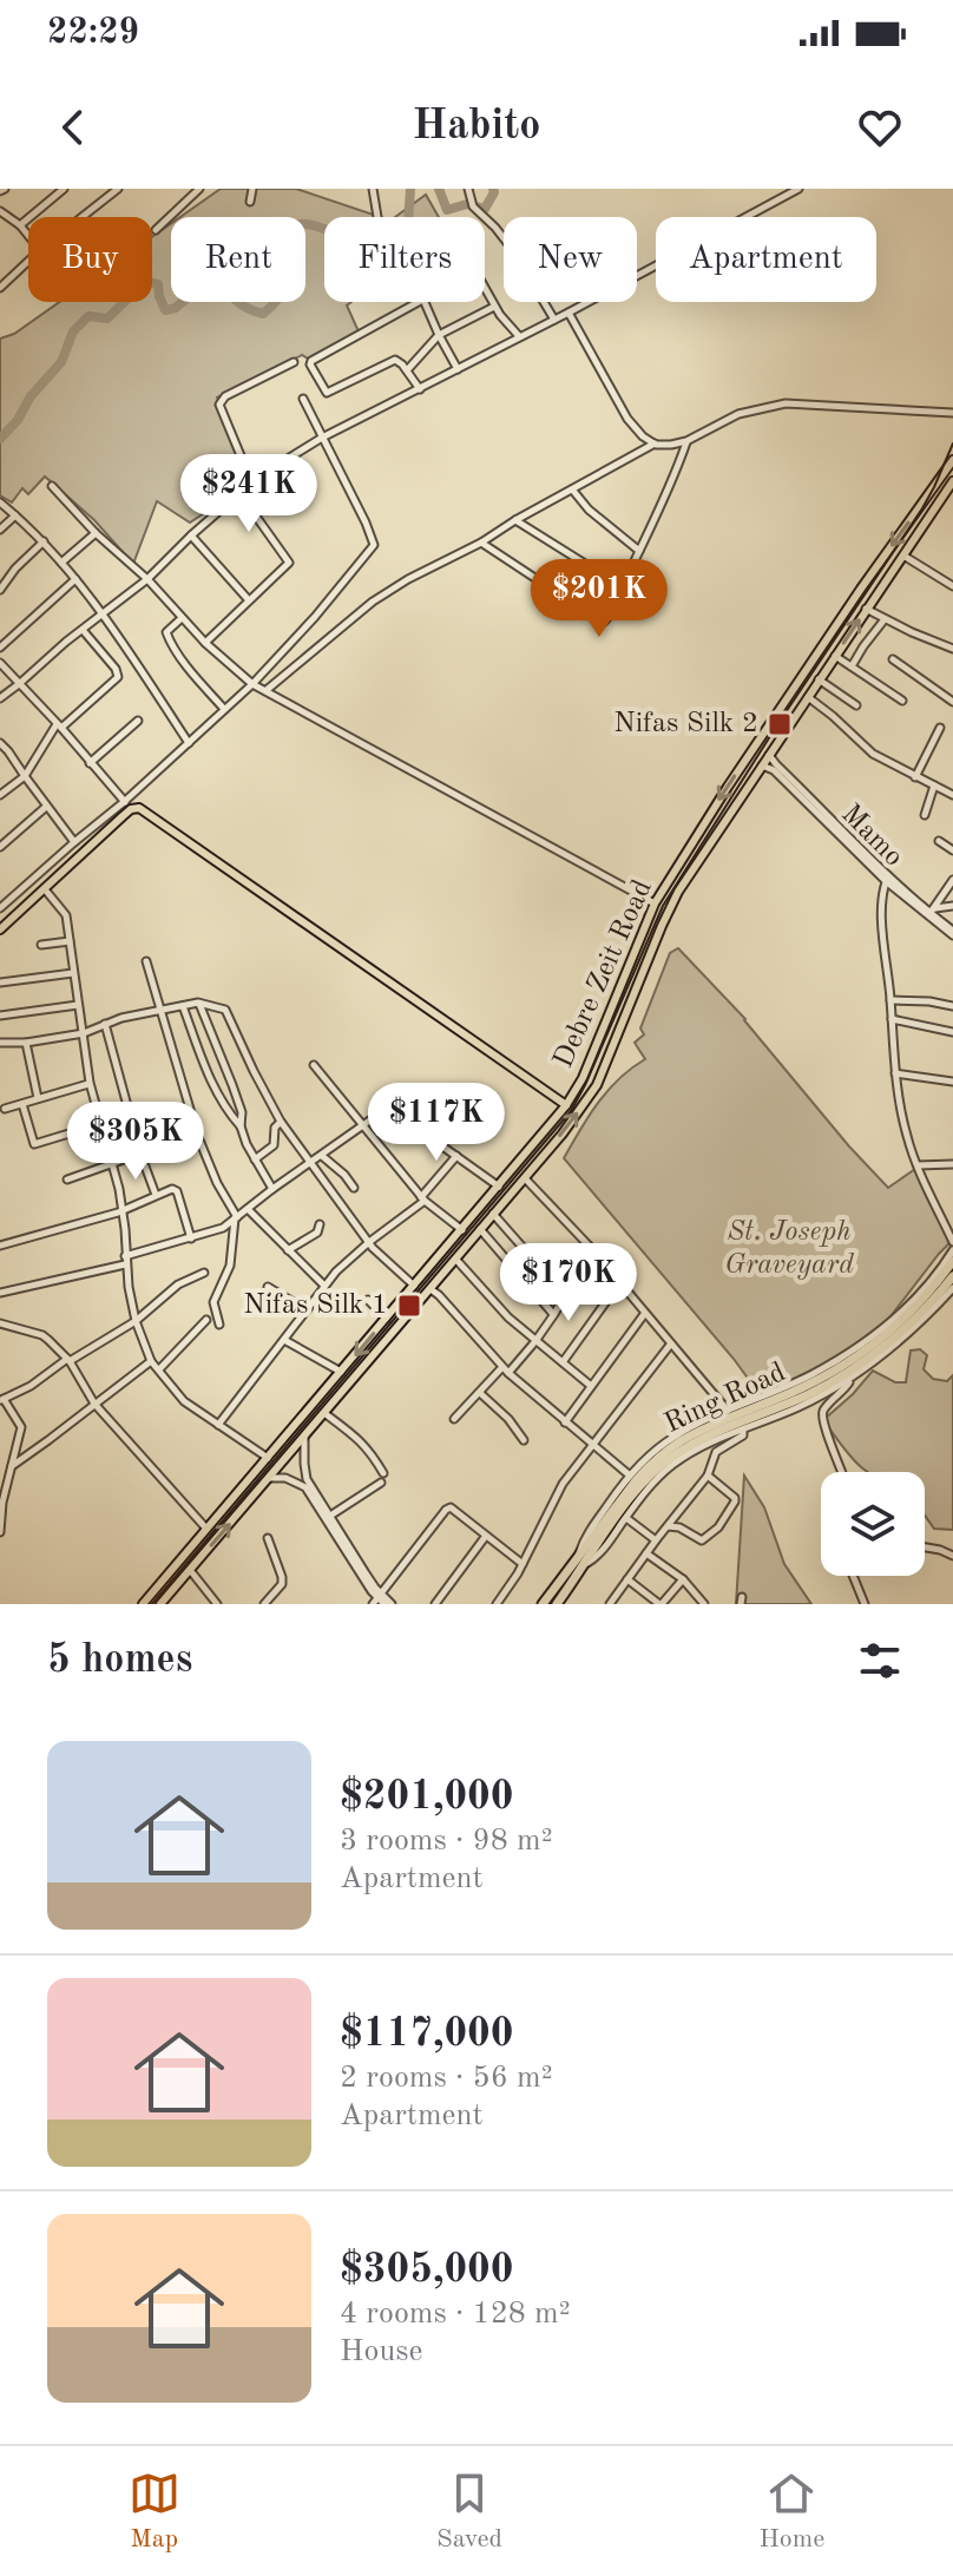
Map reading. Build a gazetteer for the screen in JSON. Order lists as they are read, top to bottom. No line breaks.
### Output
{"streets":{"highway":["Ring Road"],"main road":["Debre Zeit Road"],"street":["Mamo"]},"crossings":[["Mamo","Debre Zeit Road"]],"parks":["St. Joseph Graveyard"],"places":{"transit":["Nifas Silk 2","Nifas Silk 1"]},"page":{"status":"22:29","header":"Habito","chip":["Buy","Rent","Filters","New","Apartment"],"price":["$241K","$201K","$117K","$305K","$170K"],"heading":"5 homes","list":[{"name":"$201,000","note":"3 rooms · 98 m² · Apartment"},{"name":"$117,000","note":"2 rooms · 56 m² · Apartment"},{"name":"$305,000","note":"4 rooms · 128 m² · House"}],"tabs":["Map","Saved","Home"]}}
